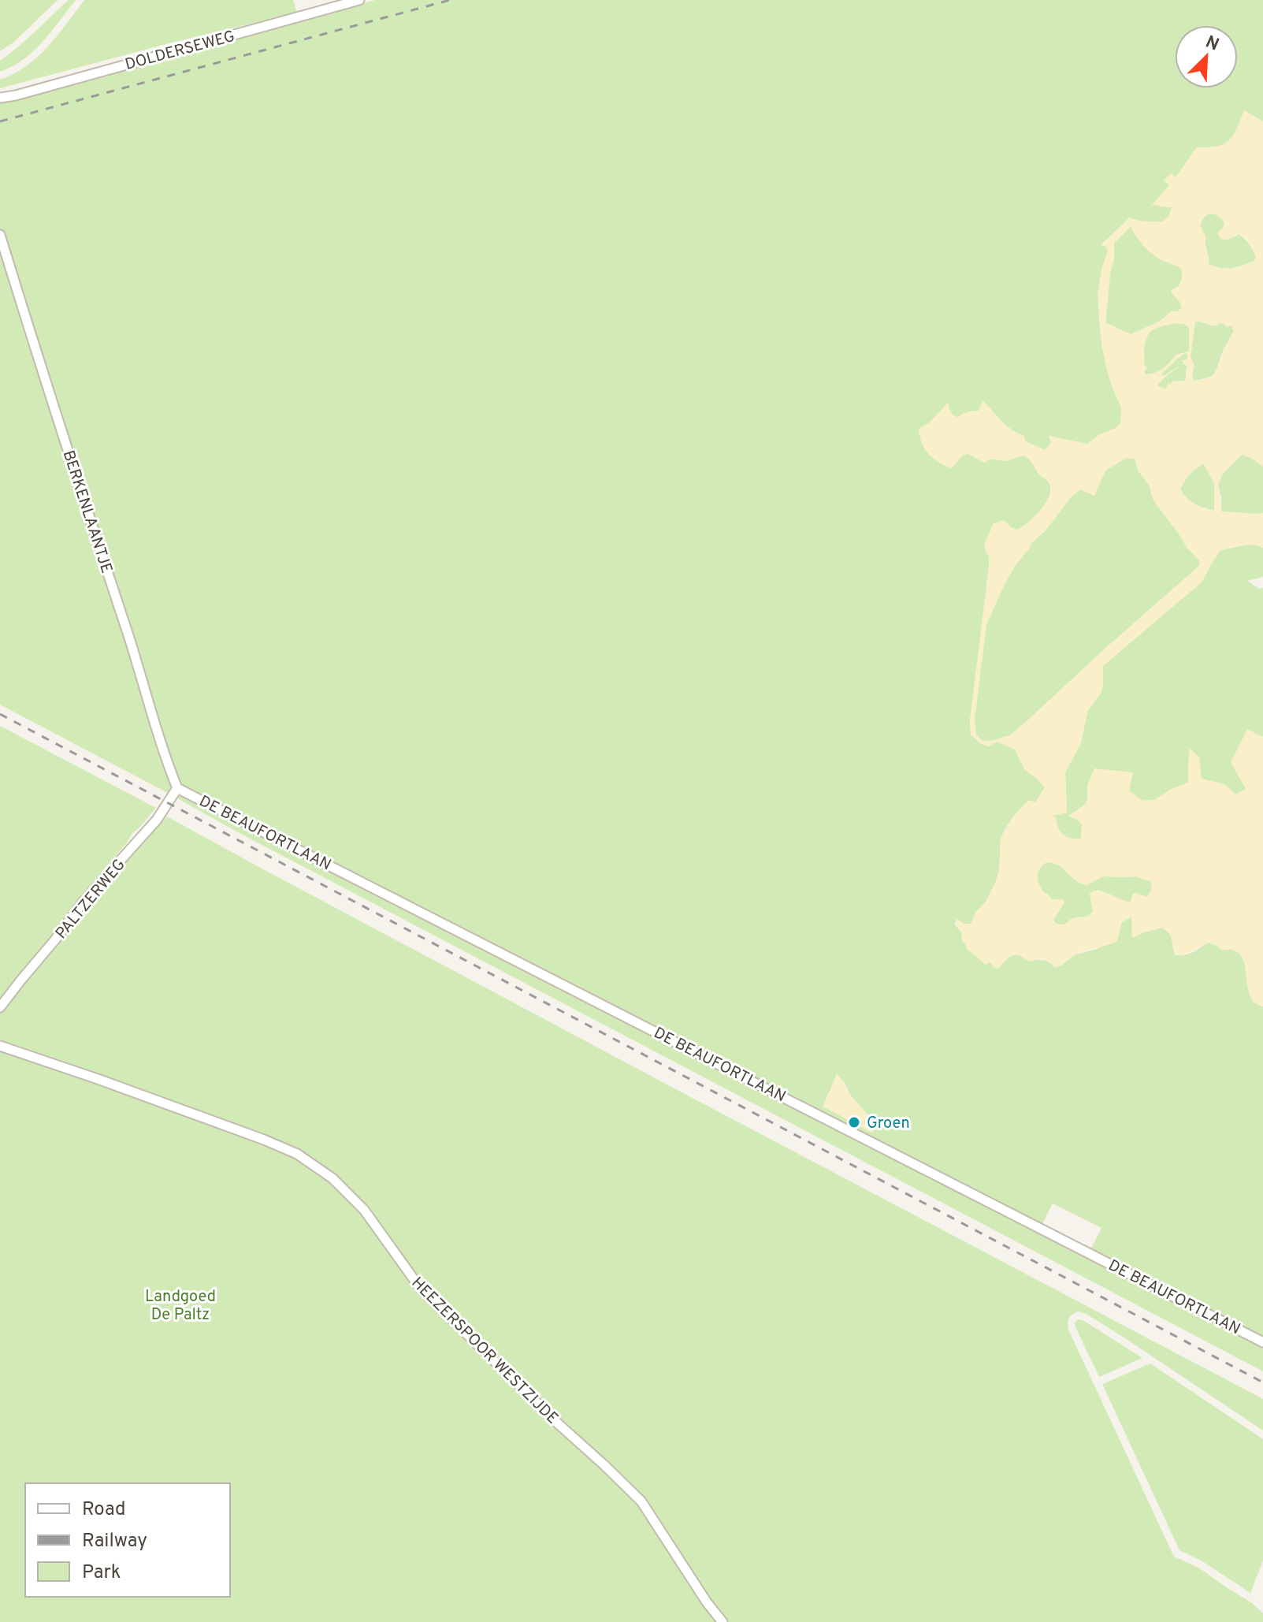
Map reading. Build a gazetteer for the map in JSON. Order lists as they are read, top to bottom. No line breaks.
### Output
{"streets":{"street":["DOLDERSEWEG","BERKENLAANTJE","DE BEAUFORTLAAN","PALTZERWEG","HEEZERSPOOR WESTZIJDE"]},"crossings":[["BERKENLAANTJE","DE BEAUFORTLAAN"],["BERKENLAANTJE","PALTZERWEG"],["DE BEAUFORTLAAN","PALTZERWEG"]],"parks":["Landgoed De Paltz"],"places":["Groen"],"legend":["Road","Railway","Park"],"north":"top right"}
